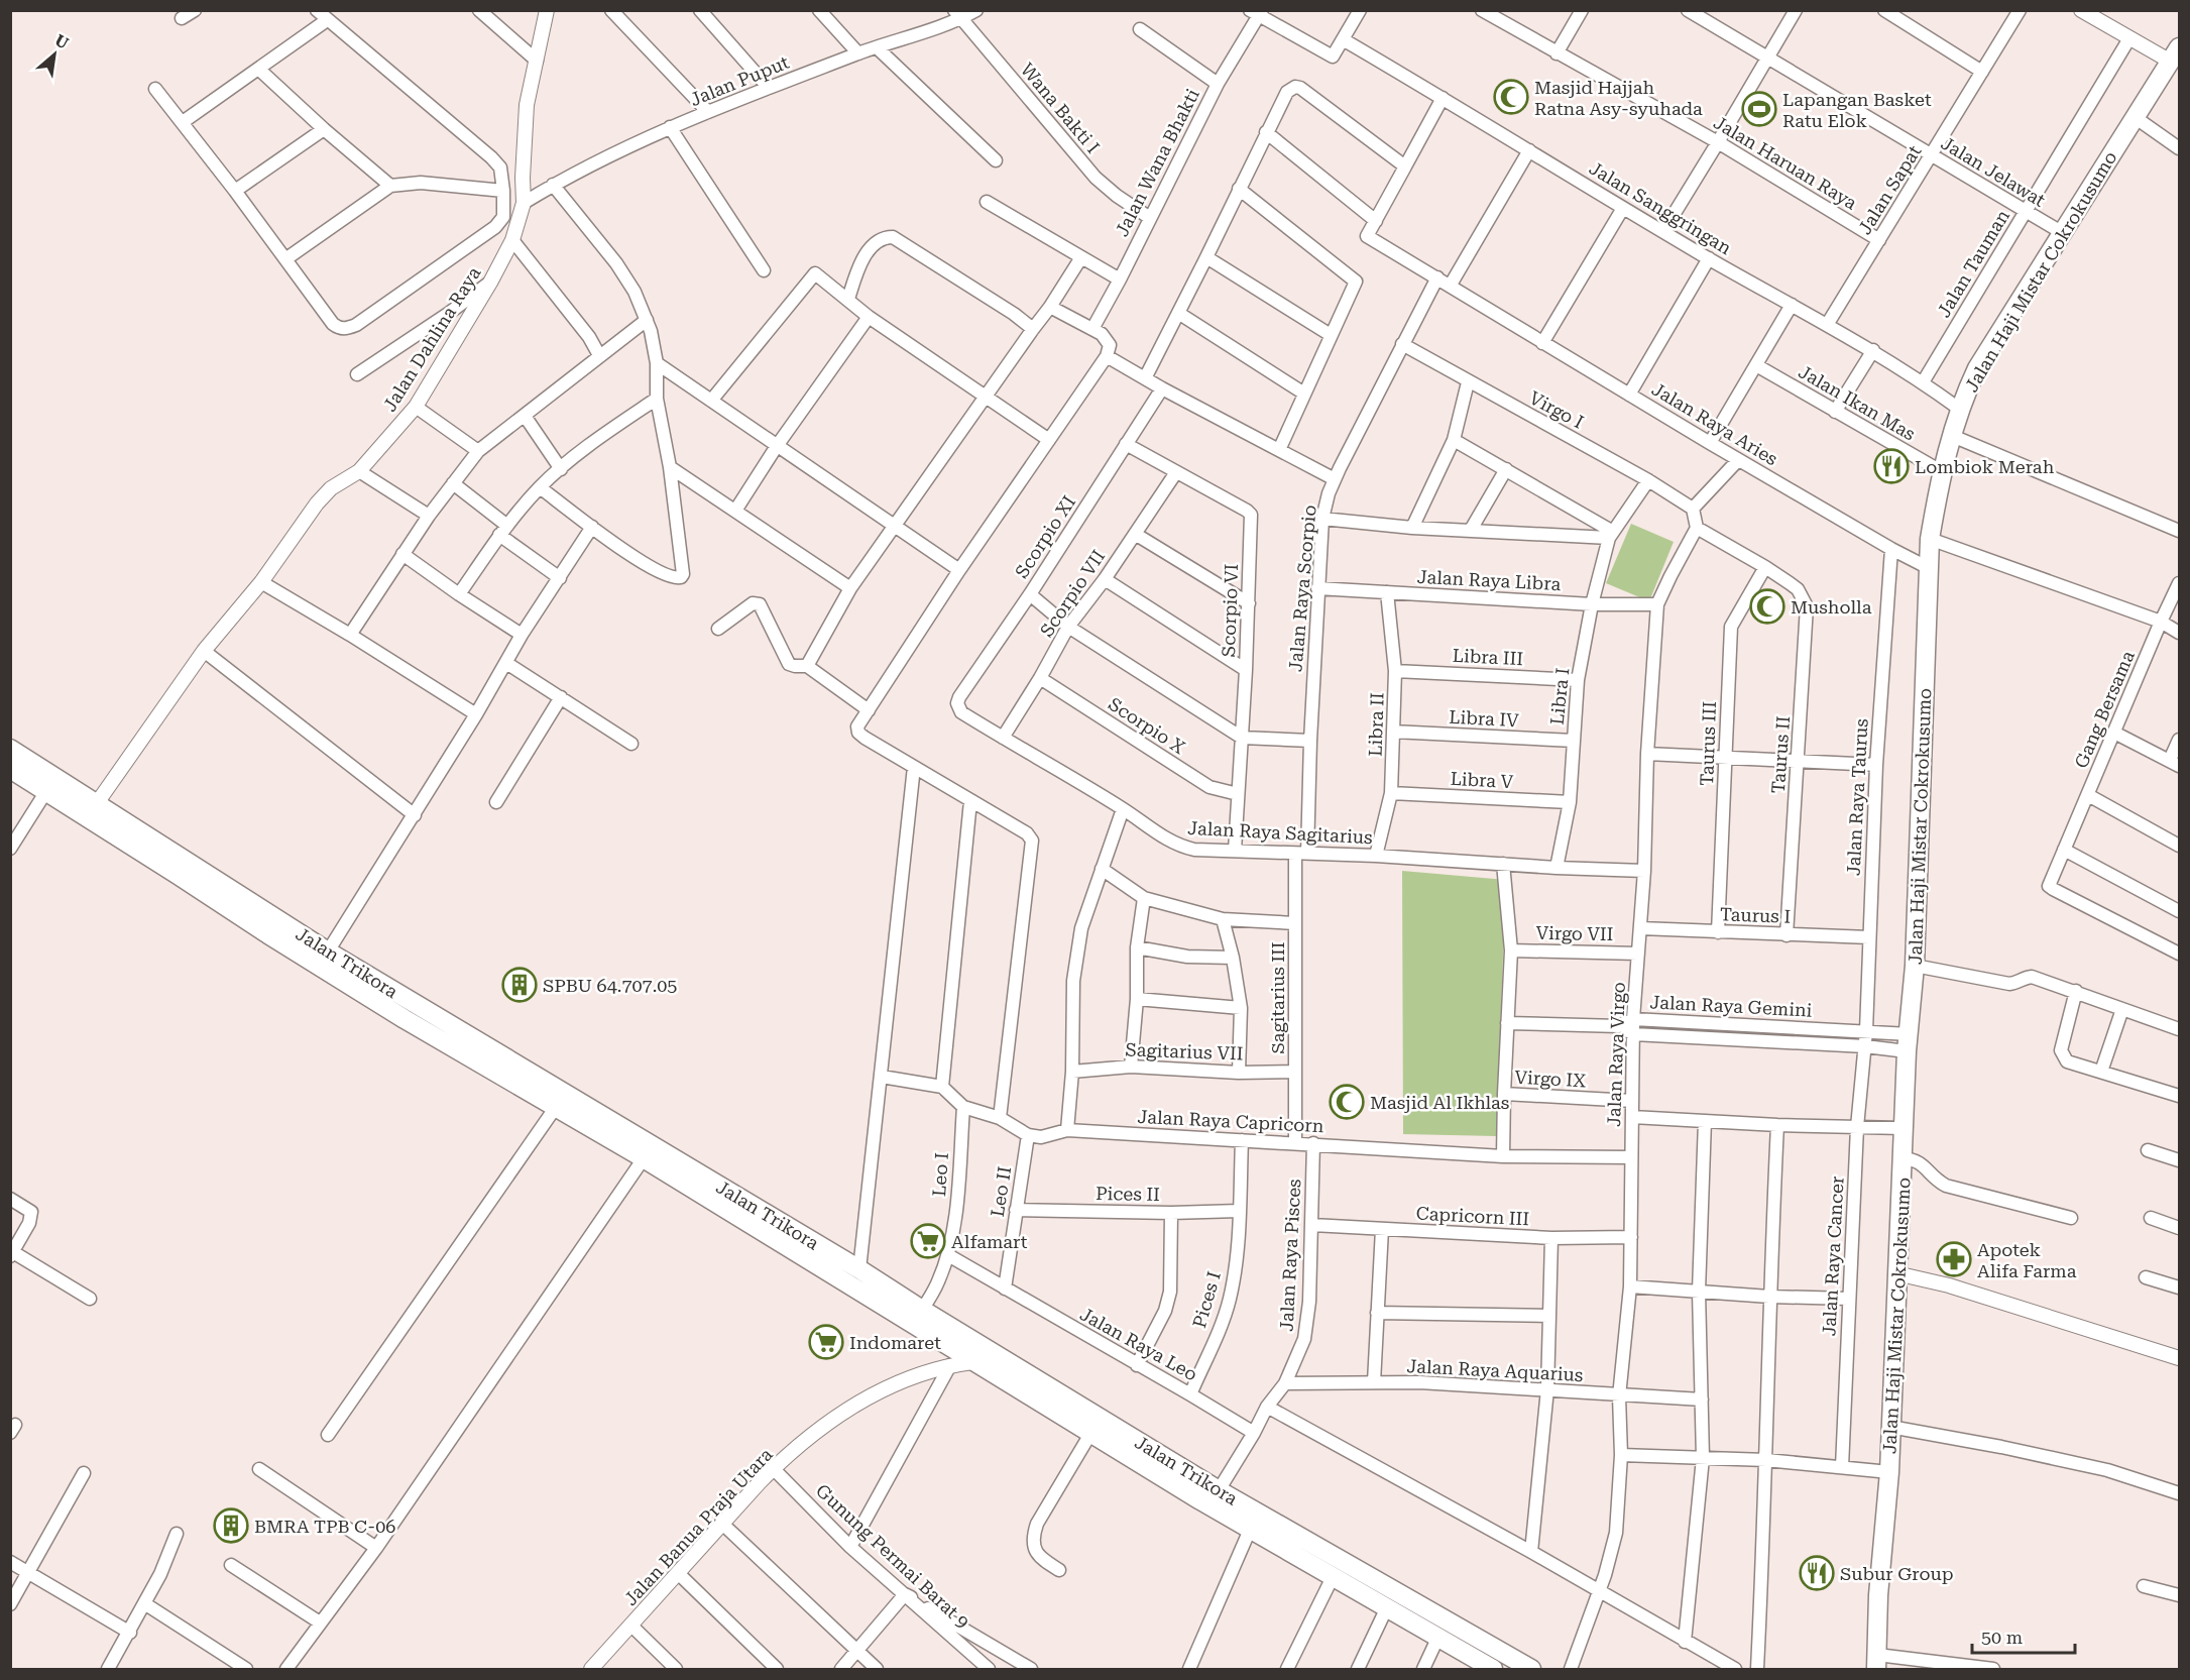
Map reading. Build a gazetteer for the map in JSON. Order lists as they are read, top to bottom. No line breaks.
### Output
{"streets":{"main road":["Jalan Haji Mistar Cokrokusumo","Jalan Trikora"],"street":["Jalan Puput","Wana Bakti I","Jalan Wana Bhakti","Jalan Haruan Raya","Jalan Jelawat","Jalan Sapat","Jalan Sanggringan","Jalan Tauman","Jalan Dahlina Raya","Jalan Ikan Mas","Virgo I","Jalan Raya Aries","Scorpio XI","Jalan Raya Libra","Jalan Raya Scorpio","Scorpio VII","Scorpio VI","Libra III","Libra I","Gang Bersama","Libra IV","Libra II","Scorpio X","Taurus III","Taurus II","Libra V","Jalan Raya Taurus","Jalan Raya Sagitarius","Taurus I","Virgo VII","Sagitarius III","Jalan Raya Gemini","Sagitarius VII","Jalan Raya Virgo","Virgo IX","Jalan Raya Capricorn","Leo I","Leo II","Pices II","Capricorn III","Jalan Raya Pisces","Jalan Raya Cancer","Pices I","Jalan Raya Leo","Jalan Raya Aquarius","Jalan Banua Praja Utara","Gunung Permai Barat 9"]},"crossings":[["Jalan Puput","Wana Bakti I"],["Jalan Puput","Jalan Dahlina Raya"],["Wana Bakti I","Jalan Wana Bhakti"],["Jalan Haruan Raya","Jalan Sapat"],["Jalan Jelawat","Jalan Sapat"],["Jalan Jelawat","Jalan Tauman"],["Jalan Jelawat","Jalan Haji Mistar Cokrokusumo"],["Jalan Sapat","Jalan Sanggringan"],["Jalan Sanggringan","Jalan Tauman"],["Jalan Sanggringan","Jalan Haji Mistar Cokrokusumo"],["Jalan Haji Mistar Cokrokusumo","Jalan Ikan Mas"],["Jalan Haji Mistar Cokrokusumo","Jalan Raya Aries"],["Jalan Haji Mistar Cokrokusumo","Jalan Raya Gemini"],["Jalan Dahlina Raya","Jalan Trikora"],["Virgo I","Jalan Raya Scorpio"],["Jalan Raya Aries","Jalan Raya Scorpio"],["Jalan Raya Aries","Jalan Raya Taurus"],["Scorpio XI","Scorpio VI"],["Scorpio XI","Jalan Raya Sagitarius"],["Jalan Raya Libra","Jalan Raya Scorpio"],["Jalan Raya Libra","Libra I"],["Jalan Raya Libra","Libra II"],["Jalan Raya Libra","Jalan Raya Virgo"],["Jalan Raya Scorpio","Jalan Raya Sagitarius"],["Jalan Raya Scorpio","Sagitarius III"],["Scorpio VII","Scorpio VI"],["Scorpio VII","Scorpio X"],["Scorpio VII","Jalan Raya Sagitarius"],["Scorpio VI","Scorpio X"],["Scorpio VI","Jalan Raya Sagitarius"],["Libra III","Libra I"],["Libra III","Libra II"],["Libra I","Libra IV"],["Libra I","Libra V"],["Libra I","Jalan Raya Sagitarius"],["Libra IV","Libra II"],["Libra II","Libra V"],["Libra II","Jalan Raya Sagitarius"],["Taurus III","Taurus II"],["Taurus III","Taurus I"],["Taurus II","Taurus I"],["Jalan Raya Taurus","Taurus I"],["Jalan Raya Taurus","Jalan Raya Gemini"],["Jalan Raya Taurus","Jalan Raya Cancer"],["Jalan Raya Sagitarius","Sagitarius III"],["Jalan Raya Sagitarius","Jalan Raya Virgo"],["Taurus I","Jalan Raya Virgo"],["Virgo VII","Jalan Raya Virgo"],["Jalan Trikora","Leo I"],["Jalan Trikora","Jalan Raya Pisces"],["Jalan Trikora","Jalan Banua Praja Utara"],["Sagitarius III","Sagitarius VII"],["Sagitarius III","Jalan Raya Capricorn"],["Jalan Raya Gemini","Jalan Raya Virgo"],["Jalan Raya Gemini","Jalan Raya Cancer"],["Jalan Raya Virgo","Virgo IX"],["Jalan Raya Virgo","Jalan Raya Capricorn"],["Jalan Raya Virgo","Capricorn III"],["Jalan Raya Virgo","Jalan Raya Aquarius"],["Jalan Raya Capricorn","Leo II"],["Jalan Raya Capricorn","Jalan Raya Pisces"],["Jalan Raya Capricorn","Pices I"],["Leo I","Jalan Raya Leo"],["Leo II","Pices II"],["Leo II","Jalan Raya Leo"],["Pices II","Pices I"],["Capricorn III","Jalan Raya Pisces"],["Jalan Raya Pisces","Jalan Raya Leo"],["Jalan Raya Pisces","Jalan Raya Aquarius"],["Pices I","Jalan Raya Leo"],["Jalan Banua Praja Utara","Gunung Permai Barat 9"]],"places":{"mosque":["Masjid Hajjah Ratna Asy-syuhada","Musholla","Masjid Al Ikhlas"],"sports":["Lapangan Basket Ratu Elok"],"restaurant":["Lombiok Merah","Subur Group"],"building":["SPBU 64.707.05","BMRA TPB C-06"],"supermarket":["Alfamart","Indomaret"],"pharmacy":["Apotek Alifa Farma"]},"scale_bar":"50 m","north":"top right"}
